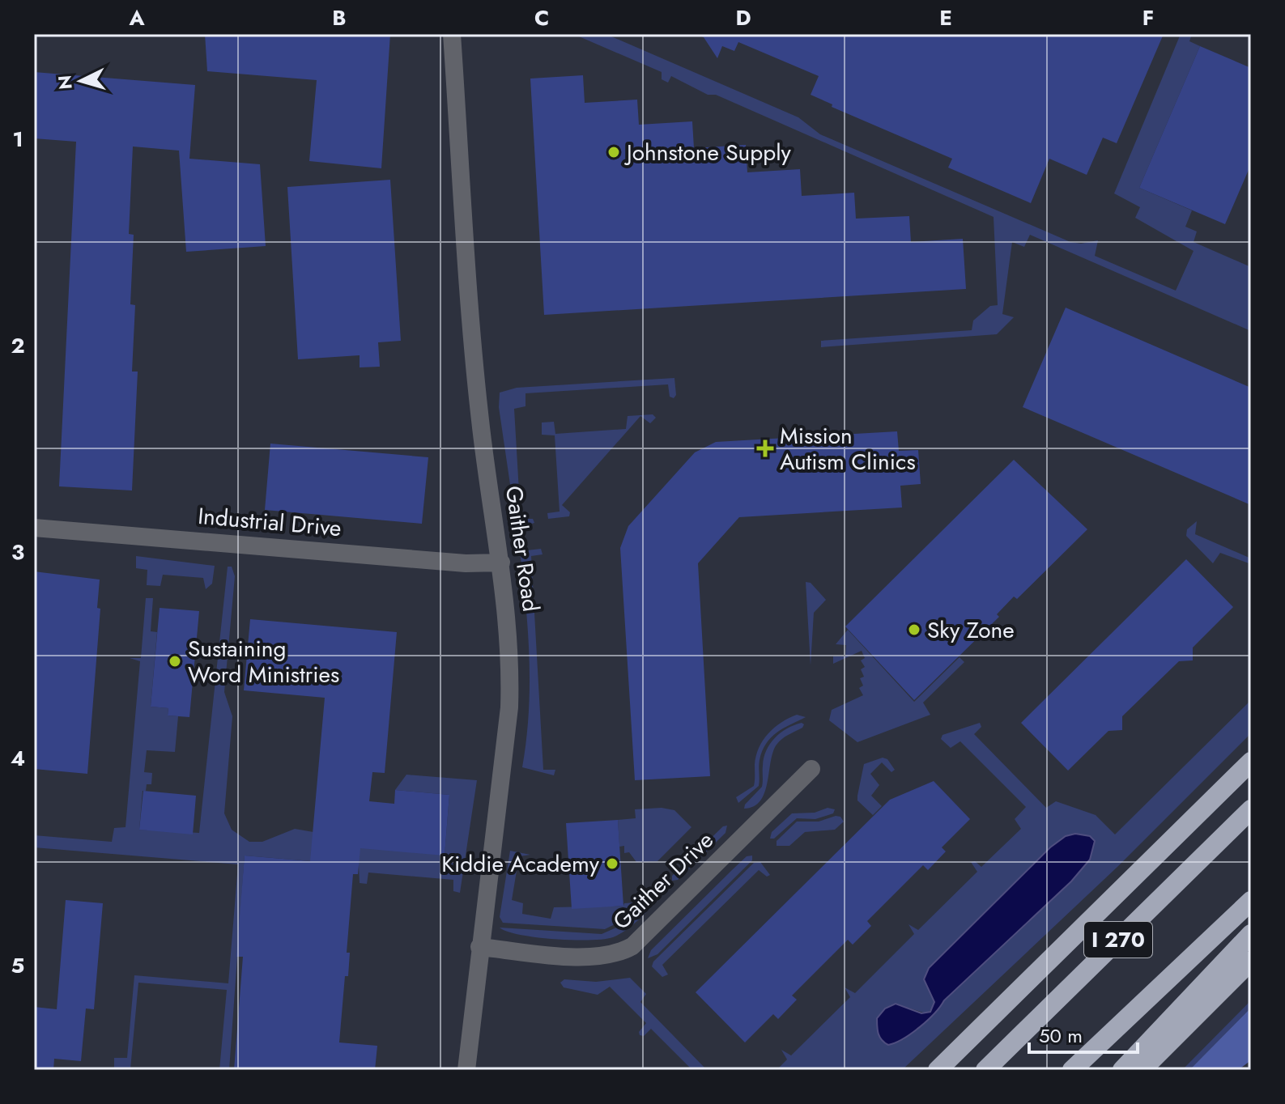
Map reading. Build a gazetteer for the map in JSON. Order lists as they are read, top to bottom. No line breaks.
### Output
{"streets":{"highway":["I 270"],"street":["Industrial Drive","Gaither Road","Gaither Drive"]},"crossings":[["Industrial Drive","Gaither Road"],["Gaither Road","Gaither Drive"]],"places":{"other":["Johnstone Supply","Sky Zone","Sustaining Word Ministries","Kiddie Academy"],"health":["Mission Autism Clinics"]},"scale_bar":"50 m","north":"left","grid":{"columns":["A","B","C","D","E","F"],"rows":["1","2","3","4","5"]}}
